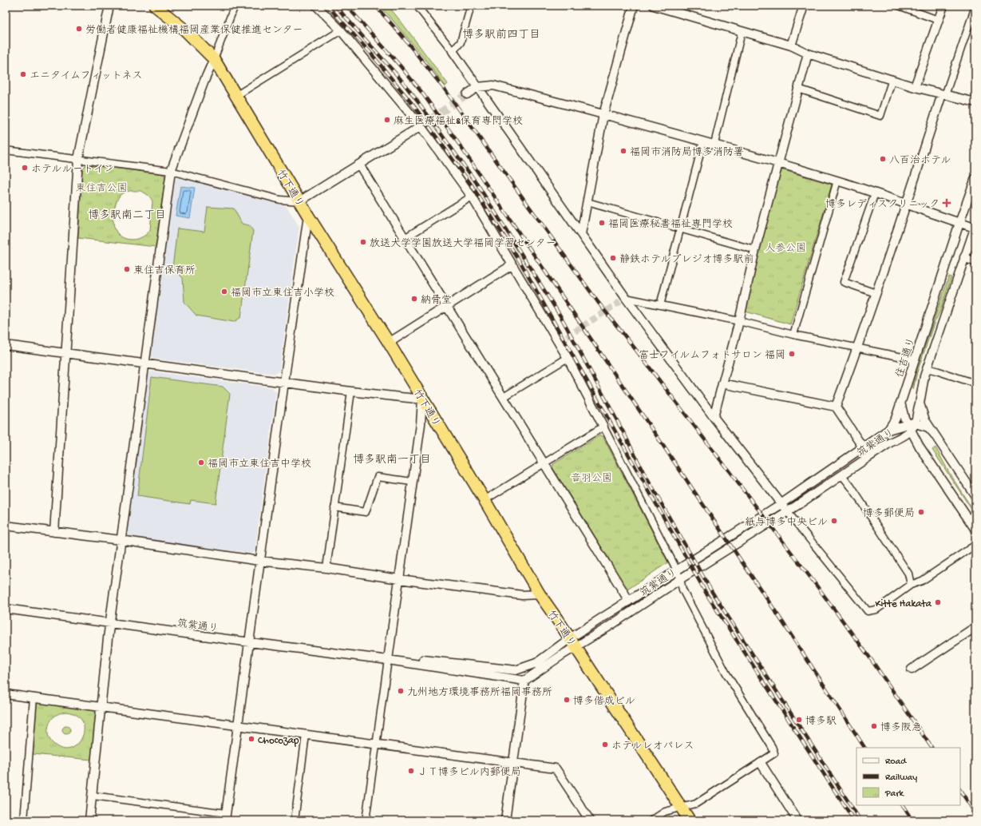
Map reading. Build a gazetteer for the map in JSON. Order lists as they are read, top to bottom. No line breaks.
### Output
{"streets":{"highway":["竹下通り"],"street":["住吉通り","筑紫通り"]},"crossings":[["竹下通り","筑紫通り"],["住吉通り","筑紫通り"]],"districts":["博多駅前四丁目","博多駅南二丁目","博多駅南一丁目"],"parks":["東住吉公園","人参公園","音羽公園"],"places":{"other":["労働者健康福祉機構福岡産業保健推進センター","エニタイムフィットネス","麻生医療福祉&保育専門学校","福岡市消防局博多消防署","八百治ホテル","ホテルルートイン","福岡医療秘書福祉専門学校","放送大学学園放送大学福岡学習センター","静鉄ホテルプレジオ博多駅前","東住吉保育所","福岡市立東住吉小学校","納骨堂","富士フイルムフォトサロン 福岡","福岡市立東住吉中学校","博多郵便局","紙与博多中央ビル","Kitte Hakata","九州地方環境事務所福岡事務所","博多偕成ビル","博多駅","博多阪急","Chocozap","ホテルレオパレス","ＪＴ博多ビル内郵便局"],"health":["博多レディスクリニック"]},"legend":["Road","Railway","Park"]}
